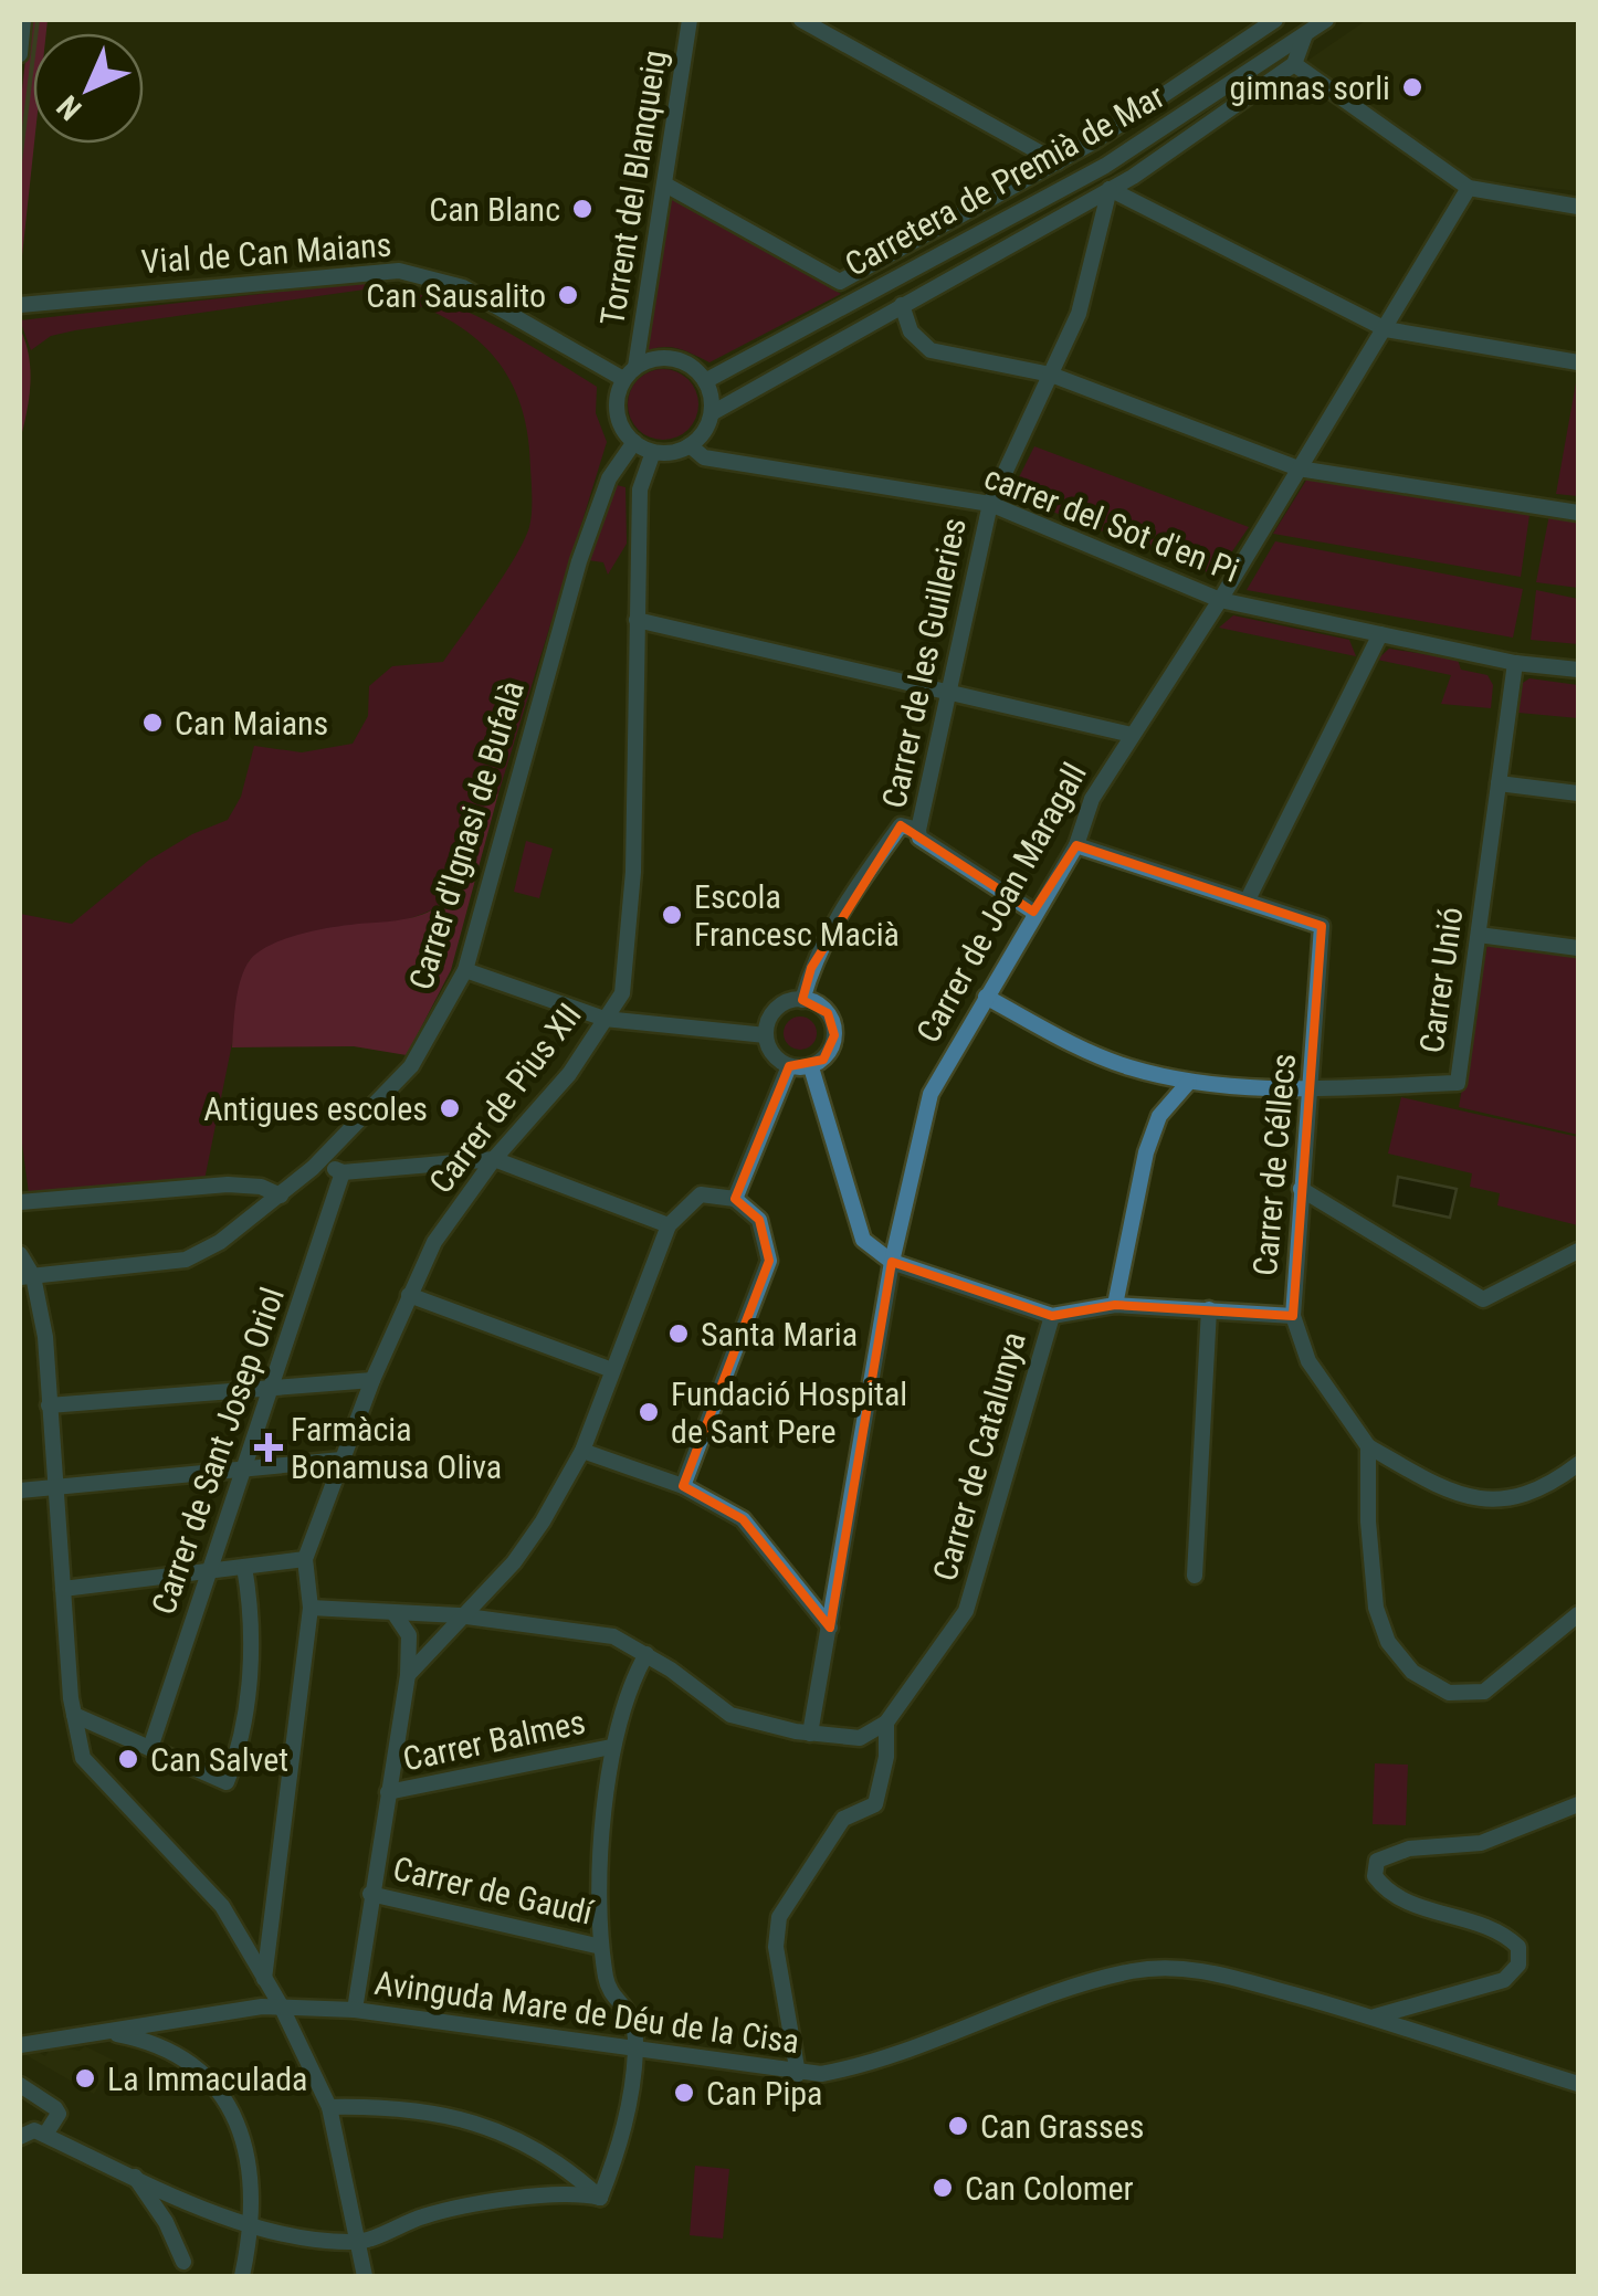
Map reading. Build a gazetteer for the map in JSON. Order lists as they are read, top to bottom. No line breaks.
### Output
{"streets":{"street":["Carretera de Premià de Mar","Torrent del Blanqueig","Vial de Can Maians","carrer del Sot d'en Pi","Carrer de les Guilleries","Carrer d'Ignasi de Bufalà","Carrer de Joan Maragall","Carrer Unió","Carrer de Pius XII","Carrer de Céllecs","Carrer de Sant Josep Oriol","Carrer de Catalunya","Carrer Balmes","Carrer de Gaudí","Avinguda Mare de Déu de la Cisa"]},"crossings":[["Carretera de Premià de Mar","Torrent del Blanqueig"],["Carretera de Premià de Mar","Vial de Can Maians"],["Carretera de Premià de Mar","carrer del Sot d'en Pi"],["Carretera de Premià de Mar","Carrer d'Ignasi de Bufalà"],["Carretera de Premià de Mar","Carrer de Pius XII"],["Torrent del Blanqueig","Vial de Can Maians"],["Torrent del Blanqueig","carrer del Sot d'en Pi"],["Torrent del Blanqueig","Carrer d'Ignasi de Bufalà"],["Torrent del Blanqueig","Carrer de Pius XII"],["Vial de Can Maians","carrer del Sot d'en Pi"],["Vial de Can Maians","Carrer d'Ignasi de Bufalà"],["Vial de Can Maians","Carrer de Pius XII"],["carrer del Sot d'en Pi","Carrer de les Guilleries"],["carrer del Sot d'en Pi","Carrer d'Ignasi de Bufalà"],["carrer del Sot d'en Pi","Carrer de Joan Maragall"],["carrer del Sot d'en Pi","Carrer Unió"],["carrer del Sot d'en Pi","Carrer de Pius XII"],["Carrer de les Guilleries","Carrer de Joan Maragall"],["Carrer d'Ignasi de Bufalà","Carrer de Pius XII"],["Carrer de Joan Maragall","Carrer Unió"],["Carrer de Joan Maragall","Carrer de Céllecs"],["Carrer de Joan Maragall","Carrer de Catalunya"],["Carrer Unió","Carrer de Céllecs"]],"places":{"other":["gimnas sorli","Can Blanc","Can Sausalito","Can Maians","Escola Francesc Macià","Antigues escoles","Santa Maria","Fundació Hospital de Sant Pere","Can Salvet","La Immaculada","Can Pipa","Can Grasses","Can Colomer"],"health":["Farmàcia Bonamusa Oliva"]},"north":"bottom left"}
